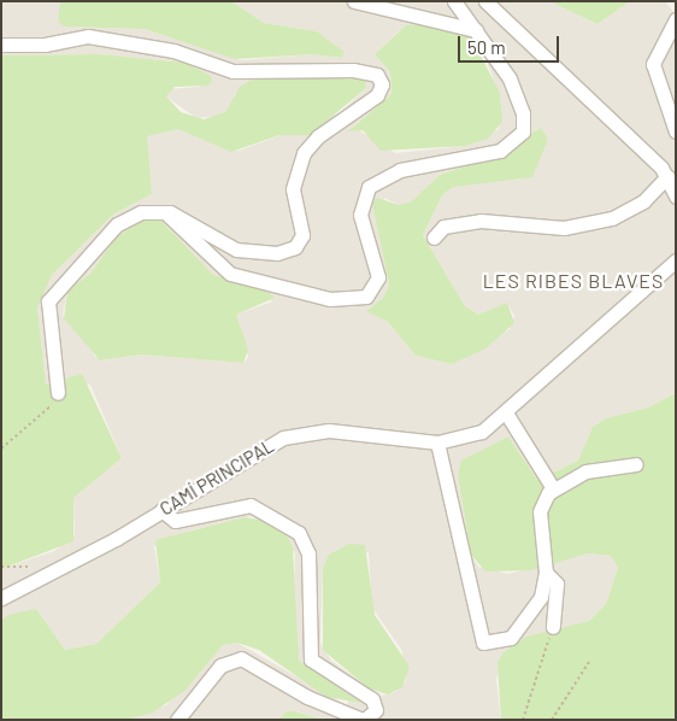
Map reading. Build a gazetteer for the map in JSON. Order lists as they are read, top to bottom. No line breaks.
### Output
{"streets":{"street":["CAMÍ PRINCIPAL"]},"districts":["LES RIBES BLAVES"],"scale_bar":"50 m"}
